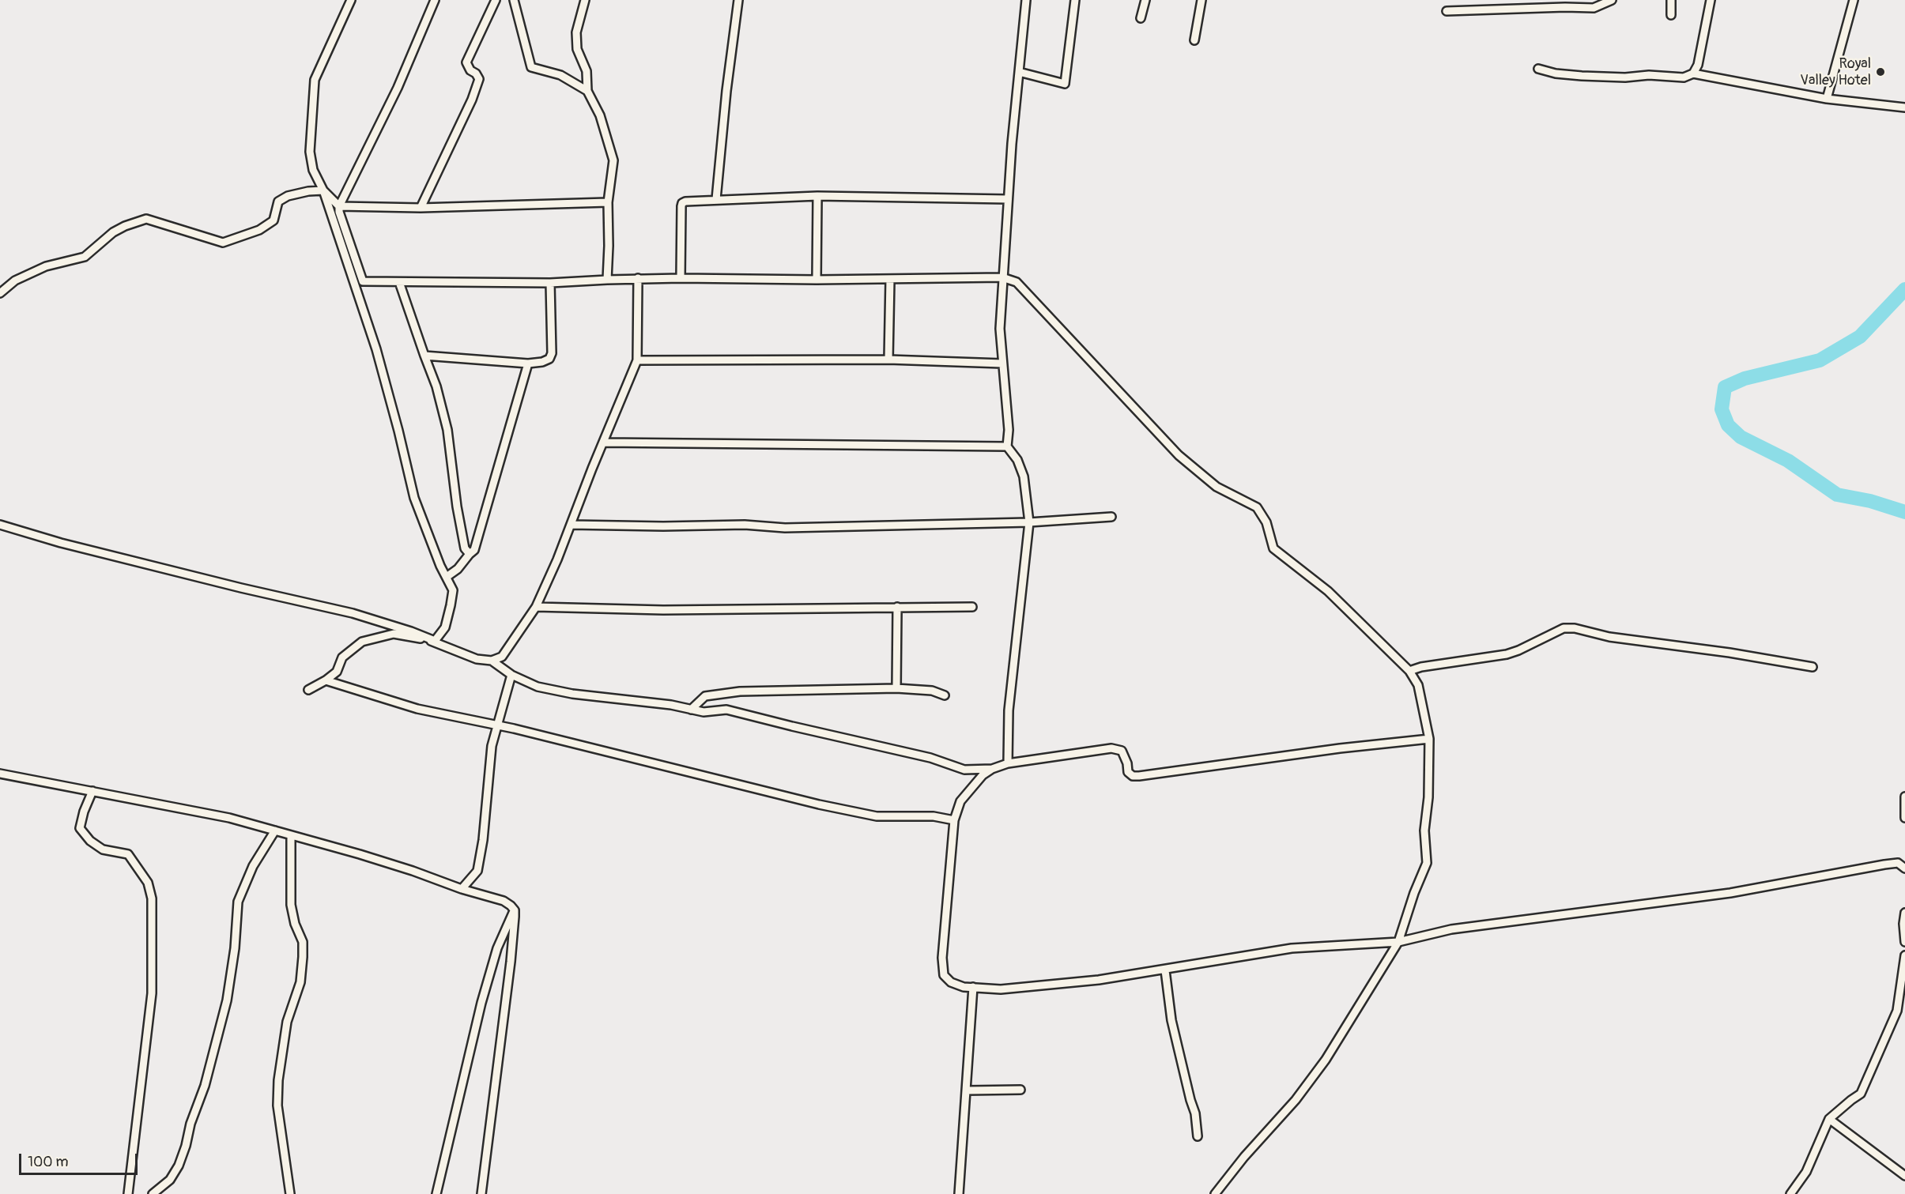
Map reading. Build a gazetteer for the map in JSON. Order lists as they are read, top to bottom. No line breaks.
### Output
{"places":["Royal Valley Hotel"],"scale_bar":"100 m"}
